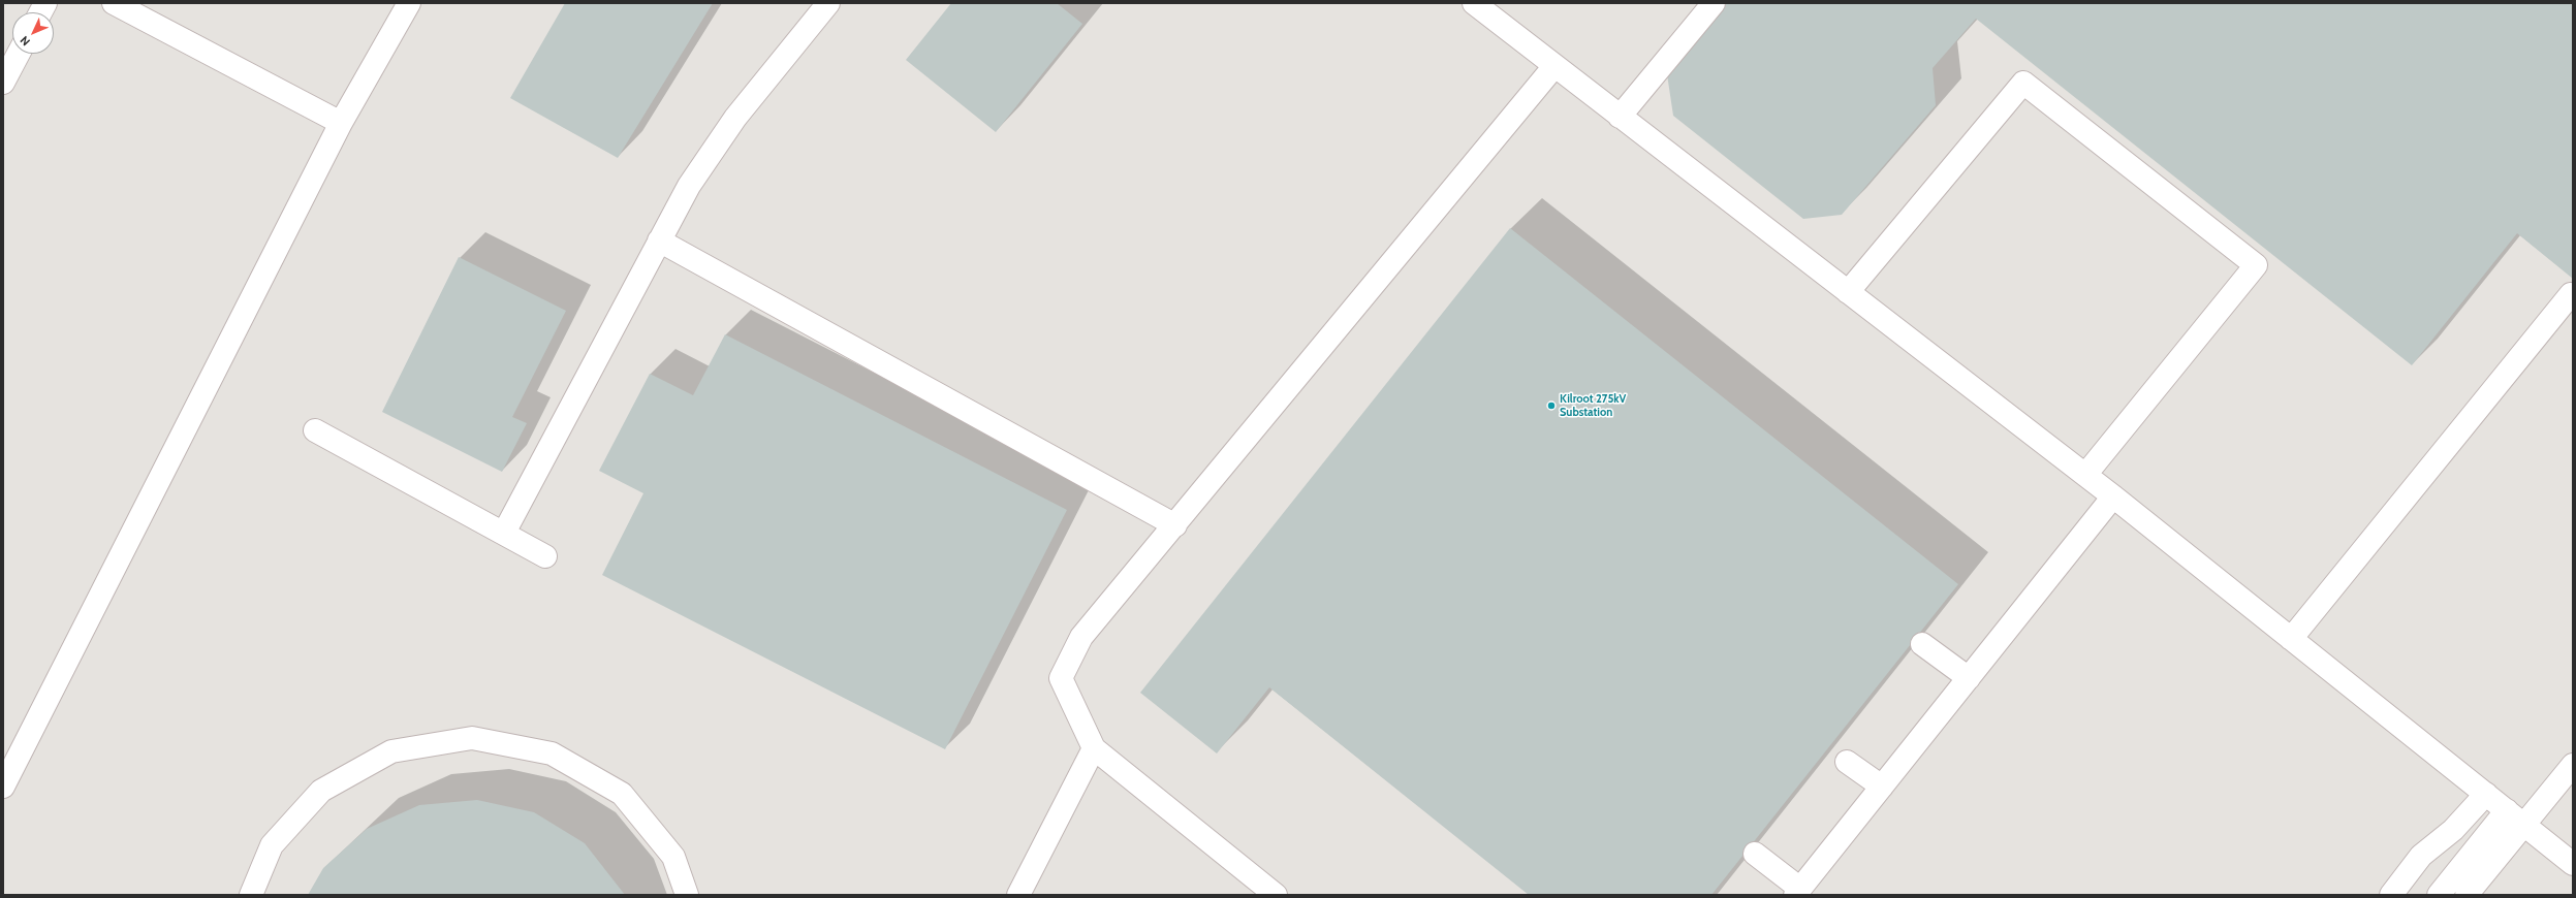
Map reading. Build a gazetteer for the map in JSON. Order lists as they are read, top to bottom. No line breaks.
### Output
{"places":["Kilroot 275kV Substation"],"north":"bottom left"}
